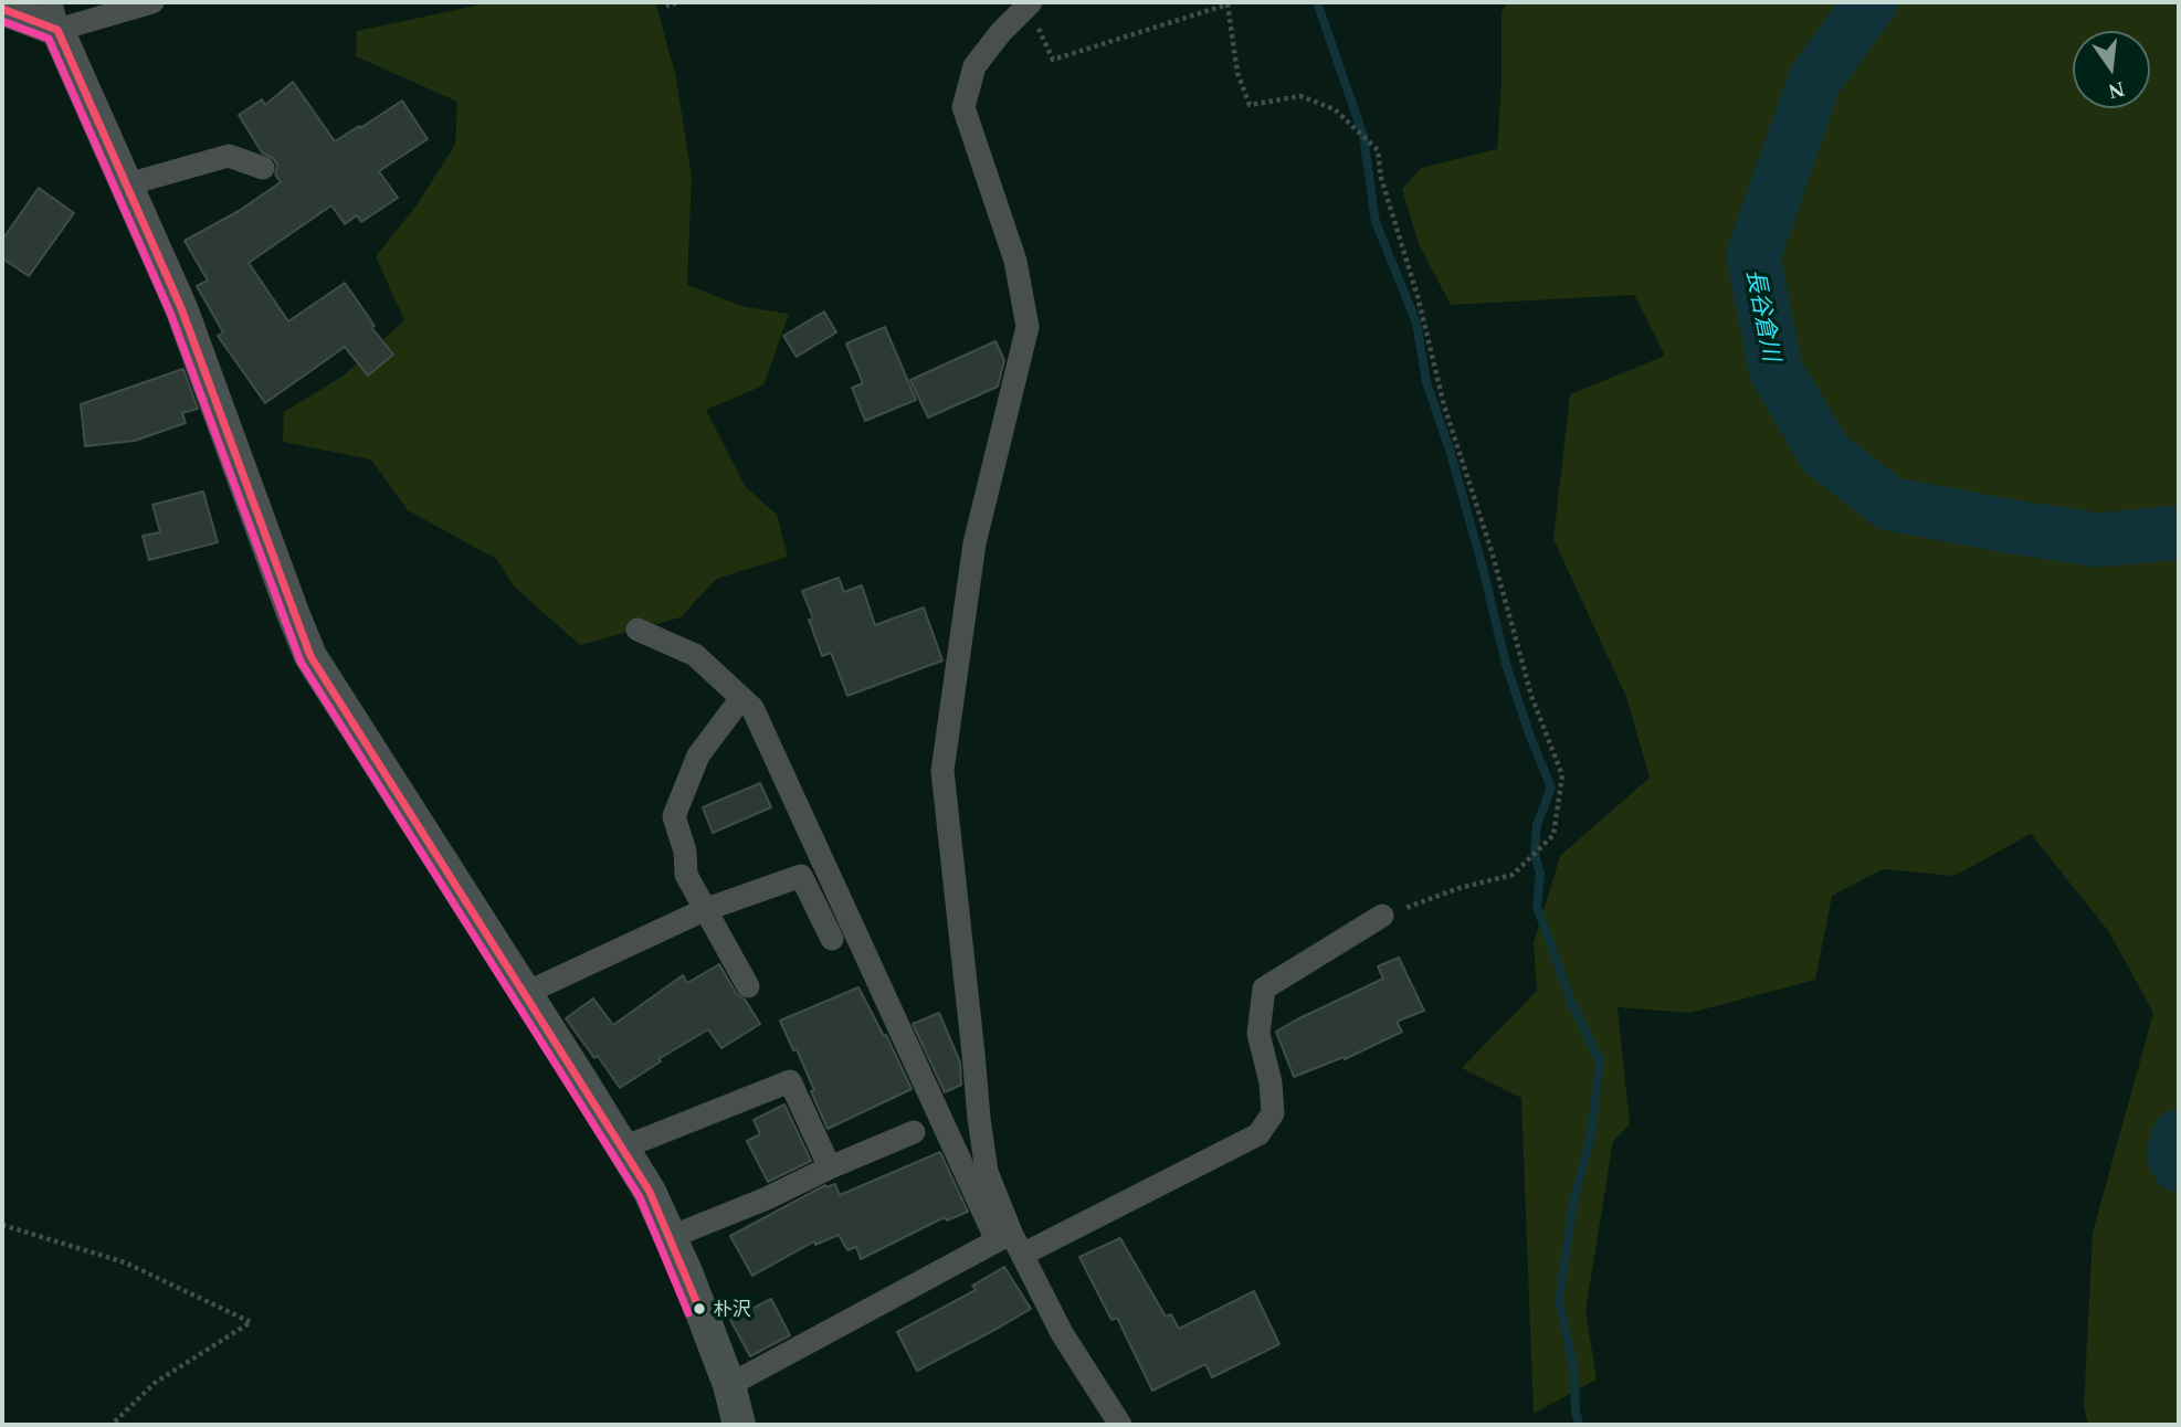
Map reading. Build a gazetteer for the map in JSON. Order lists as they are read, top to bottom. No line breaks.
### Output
{"water":["長谷倉川"],"places":["朴沢"],"north":"bottom"}
